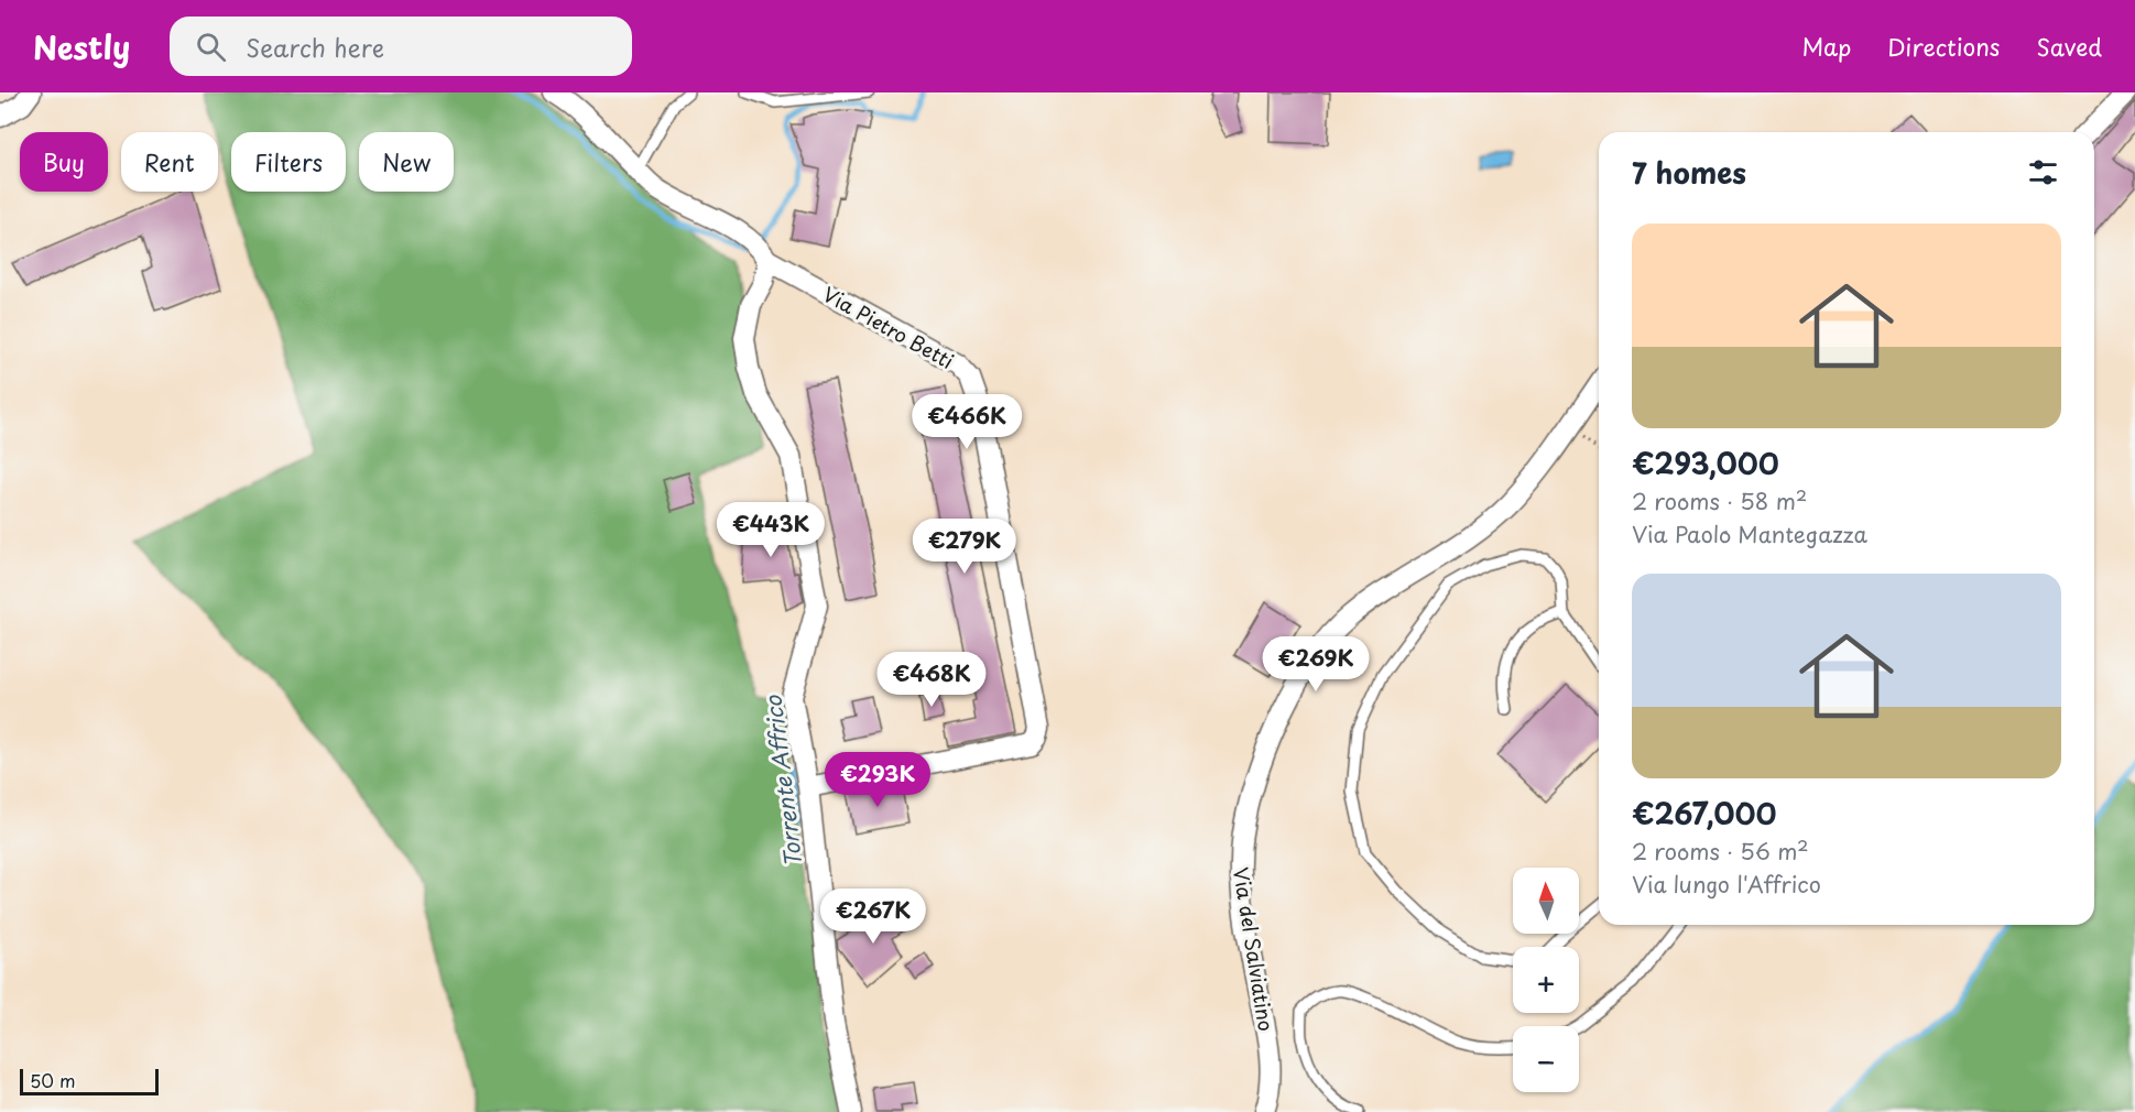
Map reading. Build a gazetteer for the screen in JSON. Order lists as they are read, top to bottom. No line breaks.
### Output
{"streets":{"street":["Via Pietro Betti","Via del Salviatino"]},"water":["Torrente Affrico"],"scale_bar":"50 m","north":"top","page":{"header":"Nestly","search":"Search here","nav":["Map","Directions","Saved"],"chip":["Buy","Rent","Filters","New"],"heading":"7 homes","list":[{"name":"€293,000","note":"2 rooms · 58 m² · Via Paolo Mantegazza"},{"name":"€267,000","note":"2 rooms · 56 m² · Via lungo l'Affrico"}],"price":["€466K","€443K","€279K","€269K","€468K","€293K","€267K"],"map_buttons":["+","−"],"scale":"50 m"}}
